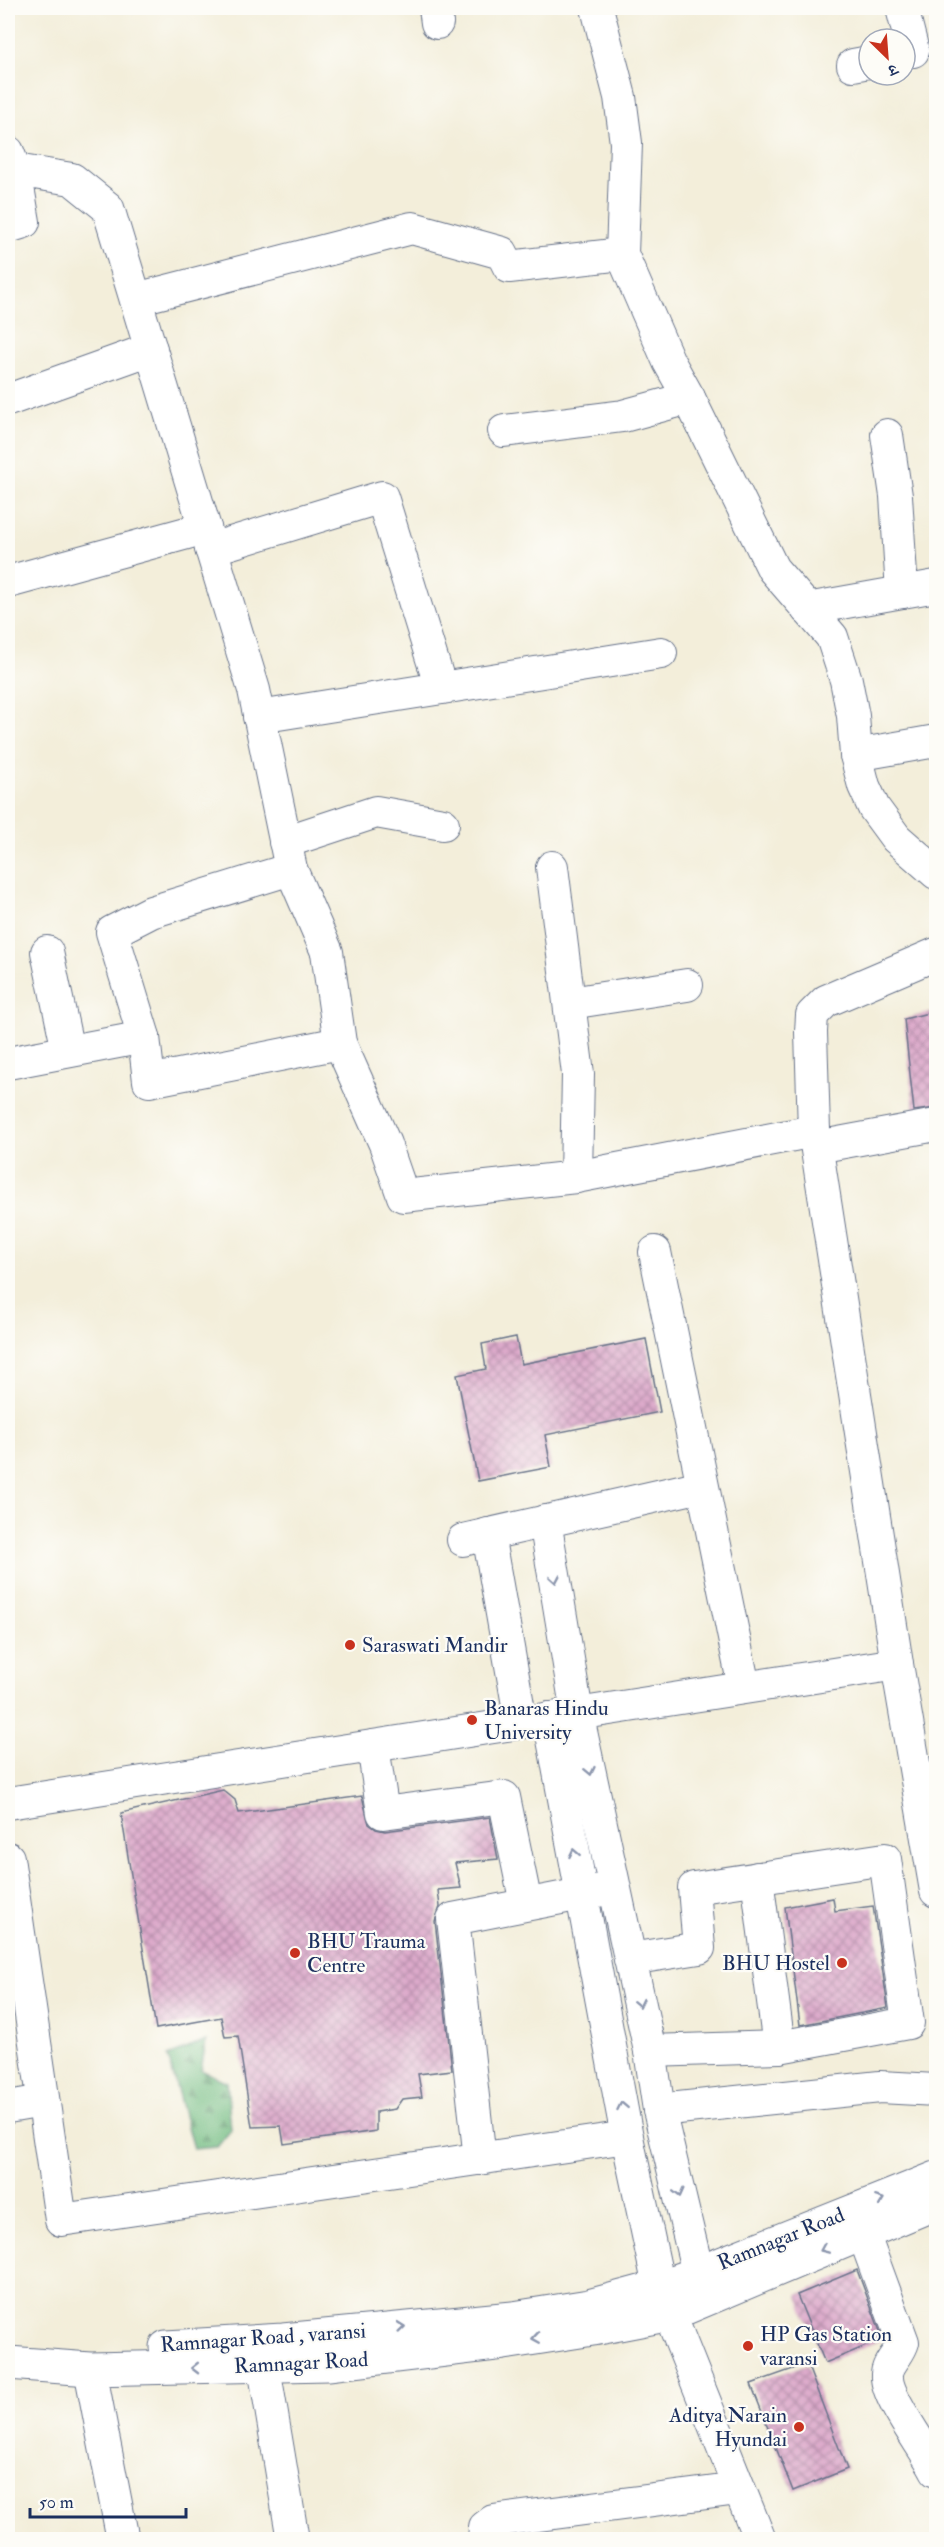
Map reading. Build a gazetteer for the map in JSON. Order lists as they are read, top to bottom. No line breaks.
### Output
{"streets":{"main road":["Ramnagar Road","Ramnagar Road , varansi"]},"crossings":[["Ramnagar Road","Ramnagar Road , varansi"]],"one_way":["Ramnagar Road , varansi"],"places":["Saraswati Mandir","Banaras Hindu University","BHU Trauma Centre","BHU Hostel","HP Gas Station varansi","Aditya Narain Hyundai"],"scale_bar":"50 m","north":"bottom right"}
